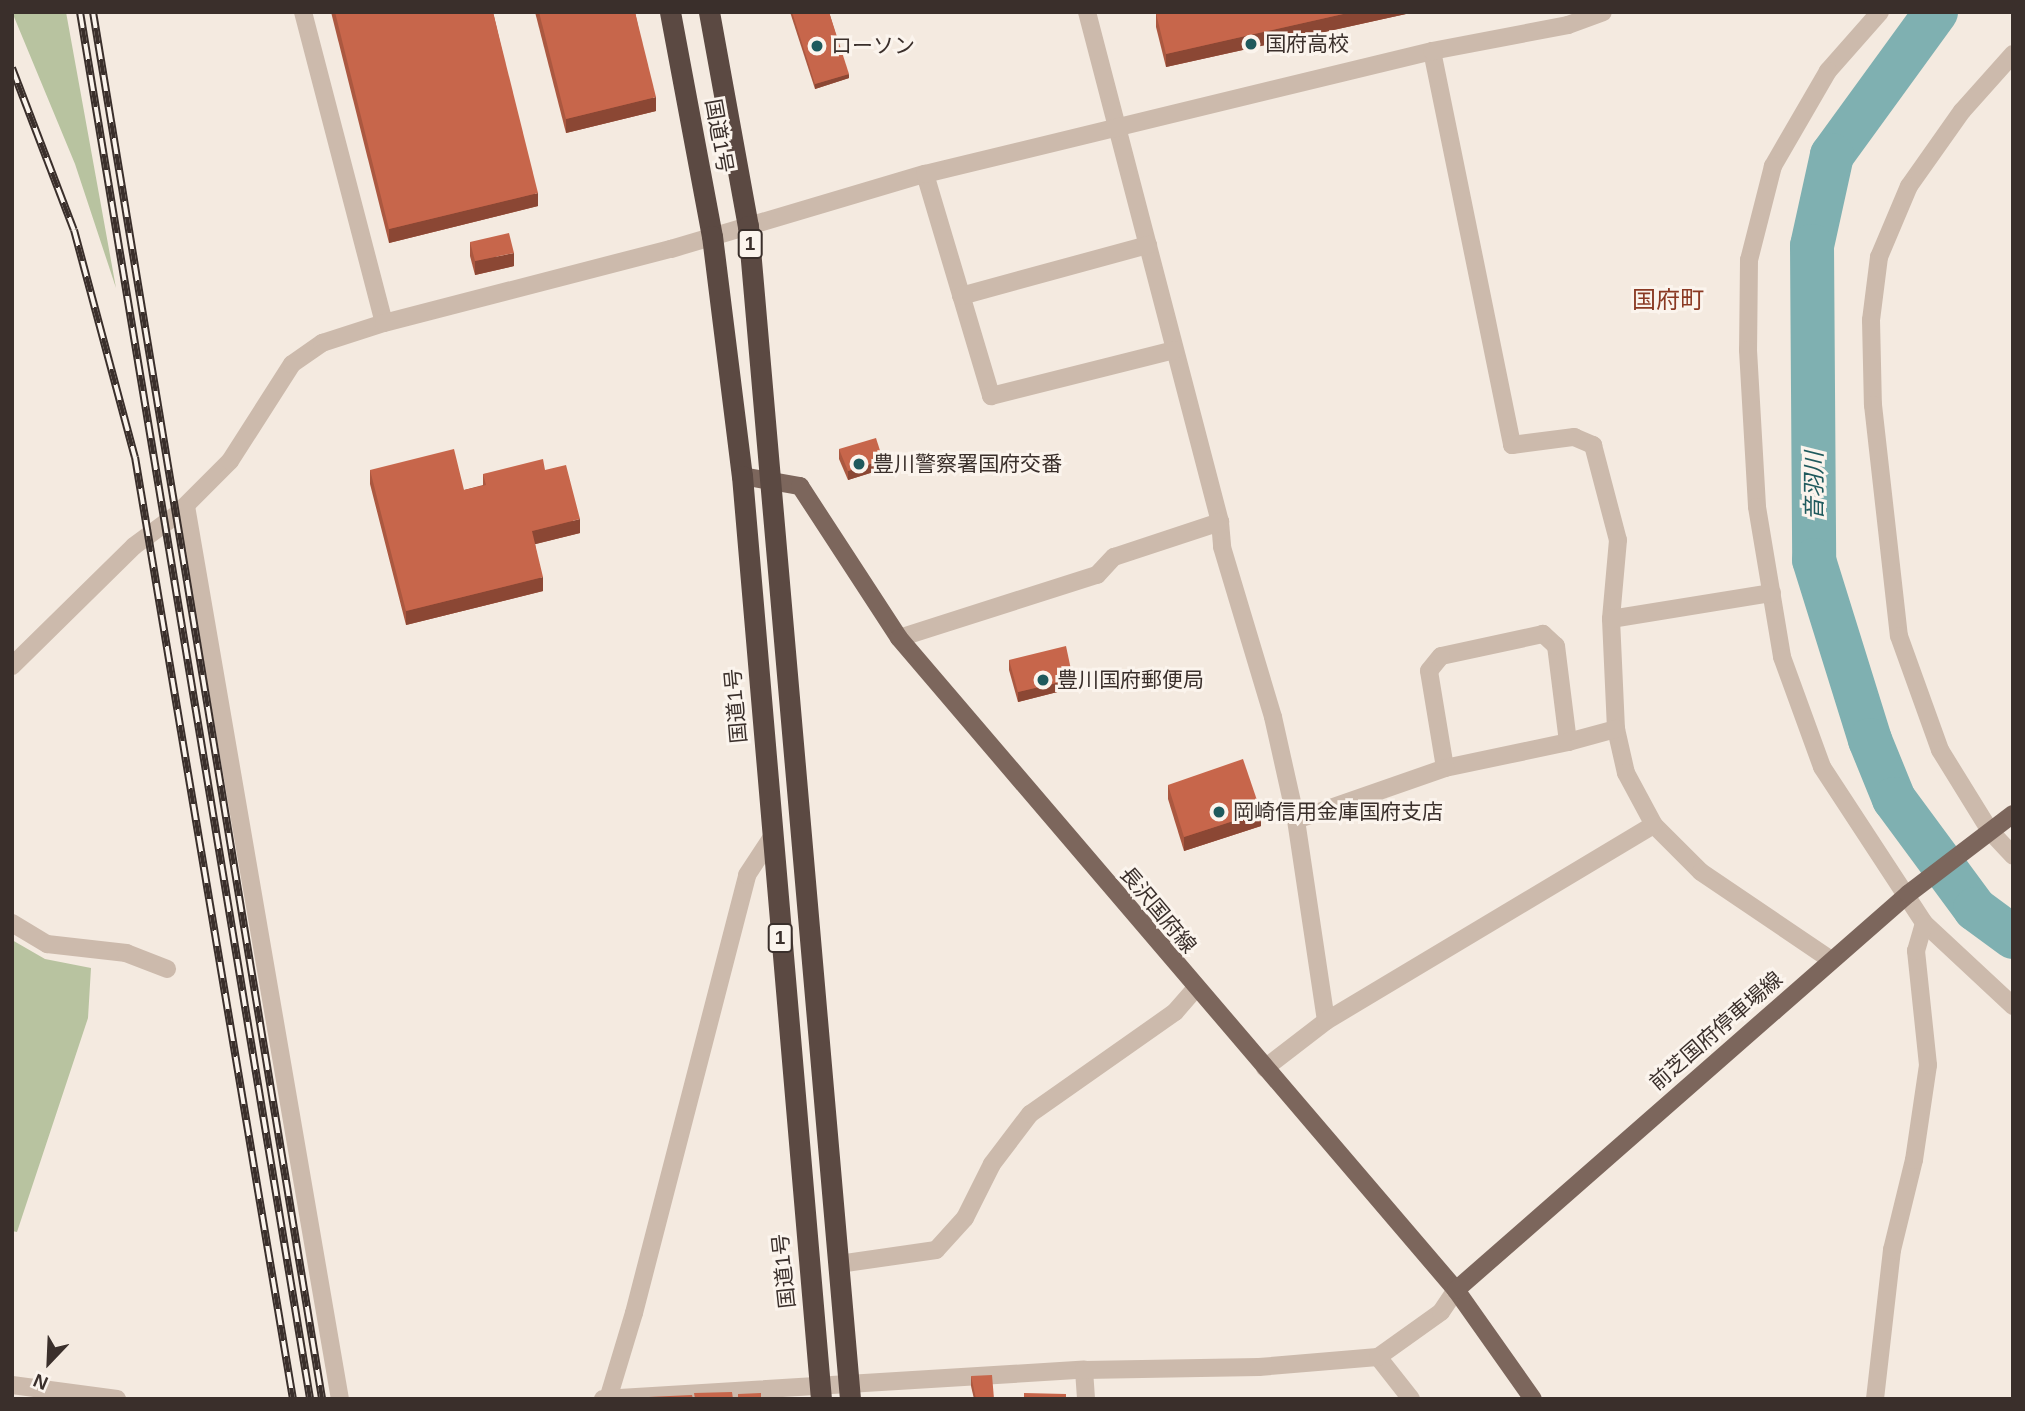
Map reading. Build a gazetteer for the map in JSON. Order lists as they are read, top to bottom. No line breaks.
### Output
{"streets":{"highway":["国道1号","1"],"main road":["長沢国府線","前芝国府停車場線"]},"crossings":[["国道1号","長沢国府線"],["長沢国府線","前芝国府停車場線"]],"districts":["国府町"],"water":["音羽川"],"places":["国府高校","ローソン","豊川警察署国府交番","豊川国府郵便局","岡崎信用金庫国府支店"],"north":"bottom left"}
